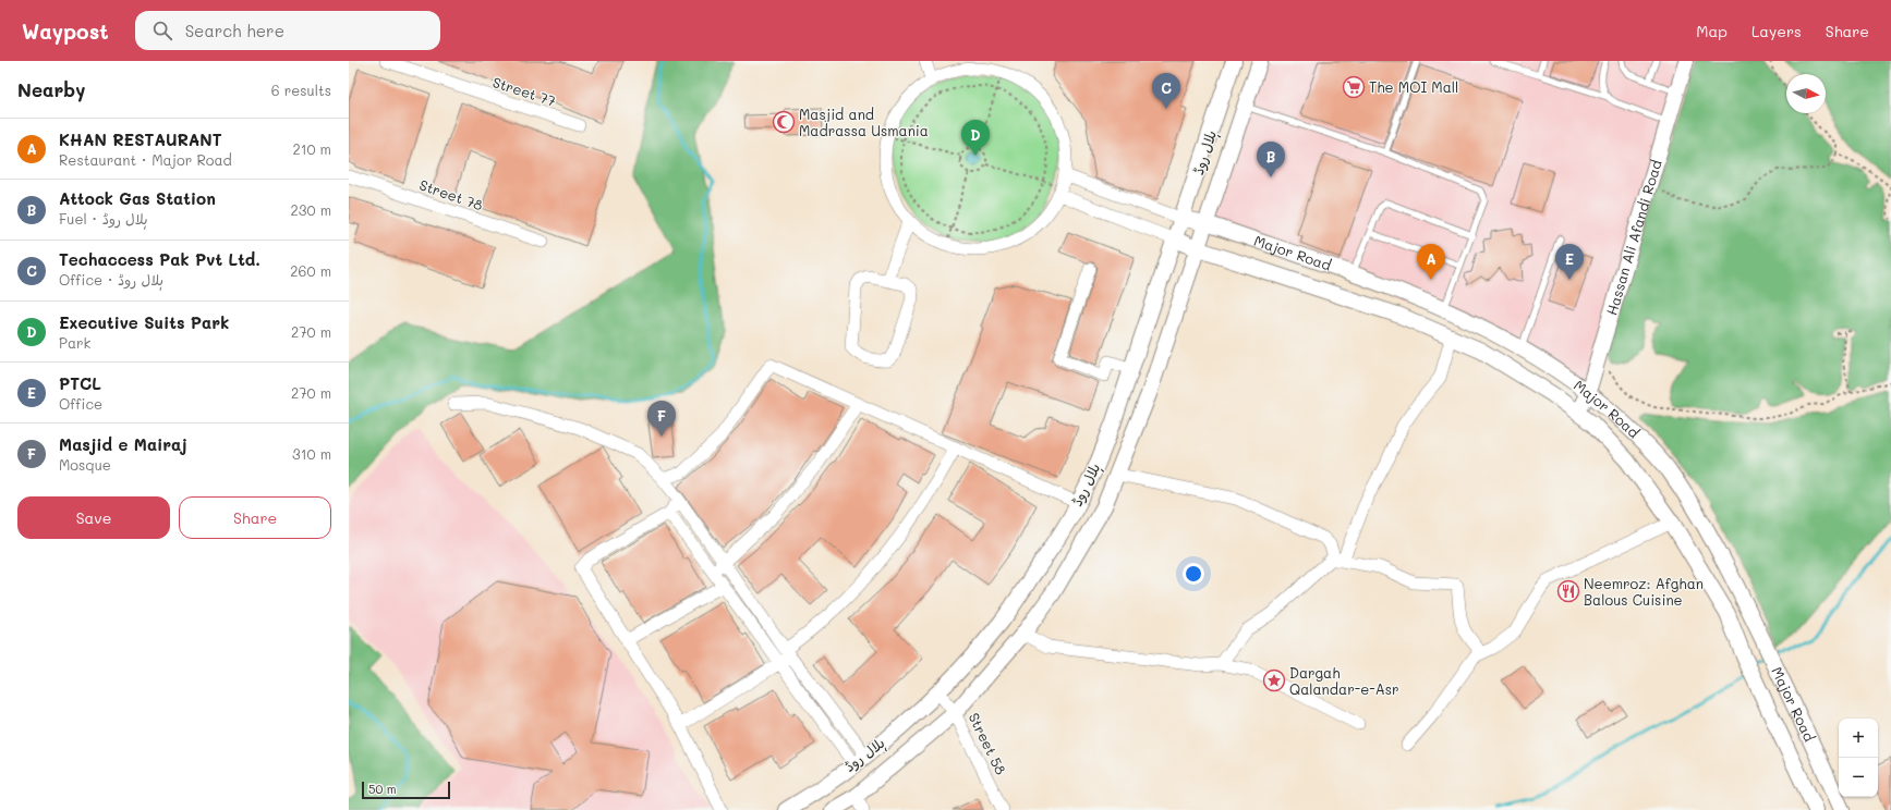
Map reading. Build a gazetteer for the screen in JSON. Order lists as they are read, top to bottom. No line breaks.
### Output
{"streets":{"street":["Street 77","ہلال روڈ","Street 78","Hassan Ali Afandi Road","Major Road","Street 58"]},"crossings":[["ہلال روڈ","Major Road"],["ہلال روڈ","Street 58"],["Hassan Ali Afandi Road","Major Road"]],"places":{"supermarket":["The MOI Mall"],"mosque":["Masjid and Madrassa Usmania"],"restaurant":["Neemroz: Afghan Balous Cuisine"],"place":["Dargah Qalandar-e-Asr"]},"scale_bar":"50 m","north":"right","page":{"header":"Waypost","search":"Search here","nav":["Map","Layers","Share"],"heading":["Nearby","6 results"],"pins":["C","D","B","A","E","F"],"list":[{"mark":"A","name":"KHAN RESTAURANT","note":"Restaurant · Major Road","value":"210 m"},{"mark":"B","name":"Attock Gas Station","note":"Fuel · ہلال روڈ","value":"230 m"},{"mark":"C","name":"Techaccess Pak Pvt Ltd.","note":"Office · ہلال روڈ","value":"260 m"},{"mark":"D","name":"Executive Suits Park","note":"Park","value":"270 m"},{"mark":"E","name":"PTCL","note":"Office","value":"270 m"},{"mark":"F","name":"Masjid e Mairaj","note":"Mosque","value":"310 m"}],"buttons":["Save","Share"],"map_buttons":["+","−"],"scale":"50 m"}}
